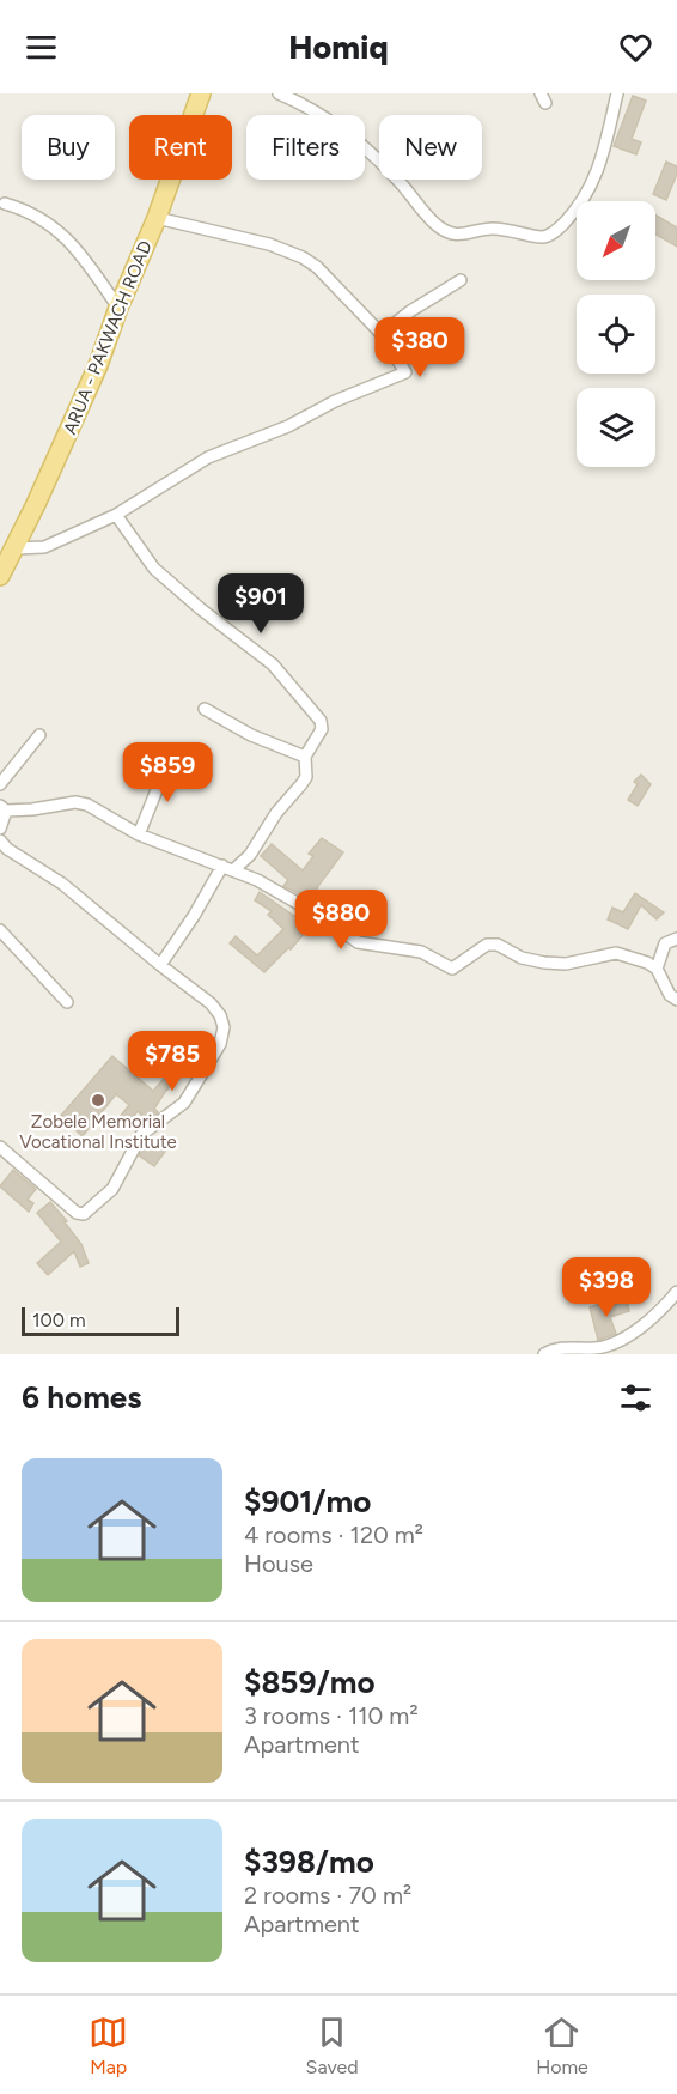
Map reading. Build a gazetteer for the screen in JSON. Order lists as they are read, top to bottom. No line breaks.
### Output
{"streets":{"main road":["ARUA - PAKWACH ROAD"]},"places":["Zobele Memorial Vocational Institute"],"scale_bar":"100 m","north":"bottom left","page":{"header":"Homiq","chip":["Buy","Rent","Filters","New"],"price":["$380","$901","$859","$880","$785","$398"],"scale":"100 m","heading":"6 homes","list":[{"name":"$901/mo","note":"4 rooms · 120 m² · House"},{"name":"$859/mo","note":"3 rooms · 110 m² · Apartment"},{"name":"$398/mo","note":"2 rooms · 70 m² · Apartment"}],"tabs":["Map","Saved","Home"]}}
